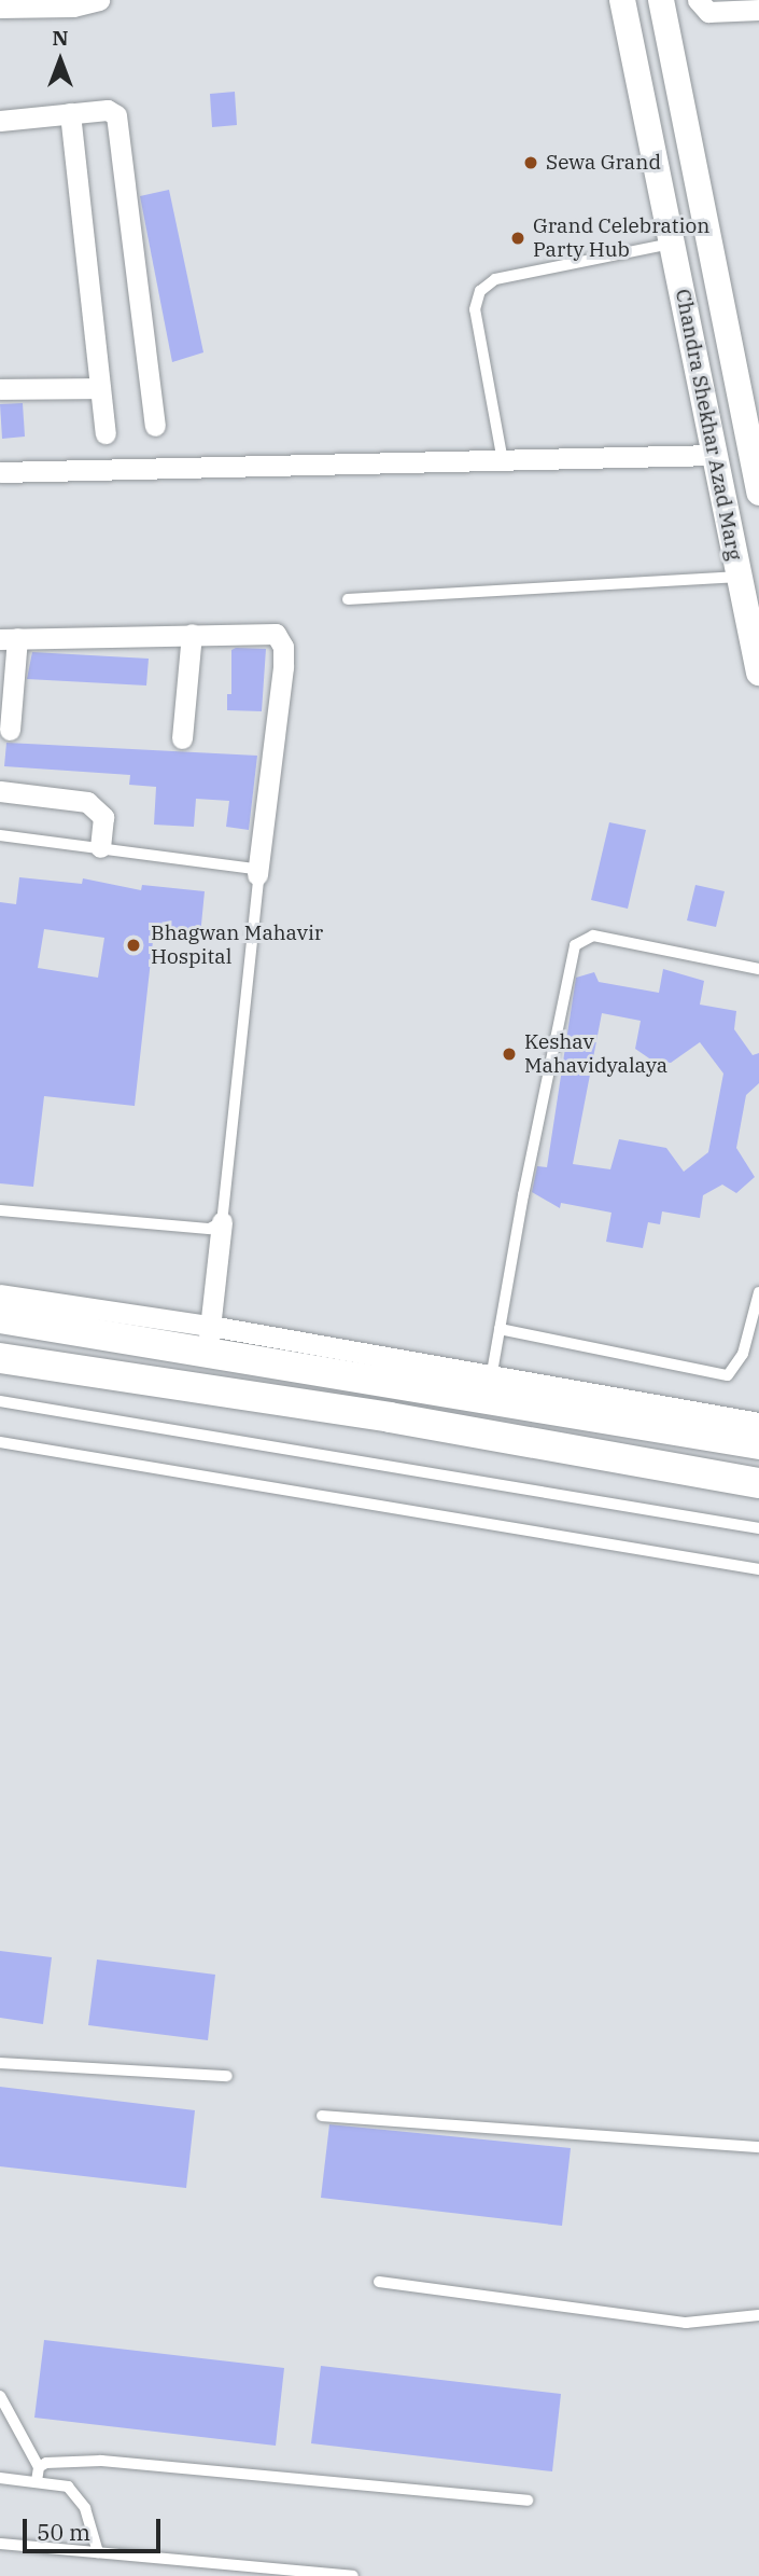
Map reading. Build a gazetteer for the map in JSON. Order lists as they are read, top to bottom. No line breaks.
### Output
{"streets":{"street":["Chandra Shekhar Azad Marg"]},"places":["Sewa Grand","Grand Celebration Party Hub","Bhagwan Mahavir Hospital","Keshav Mahavidyalaya"],"scale_bar":"50 m","north":"top"}
